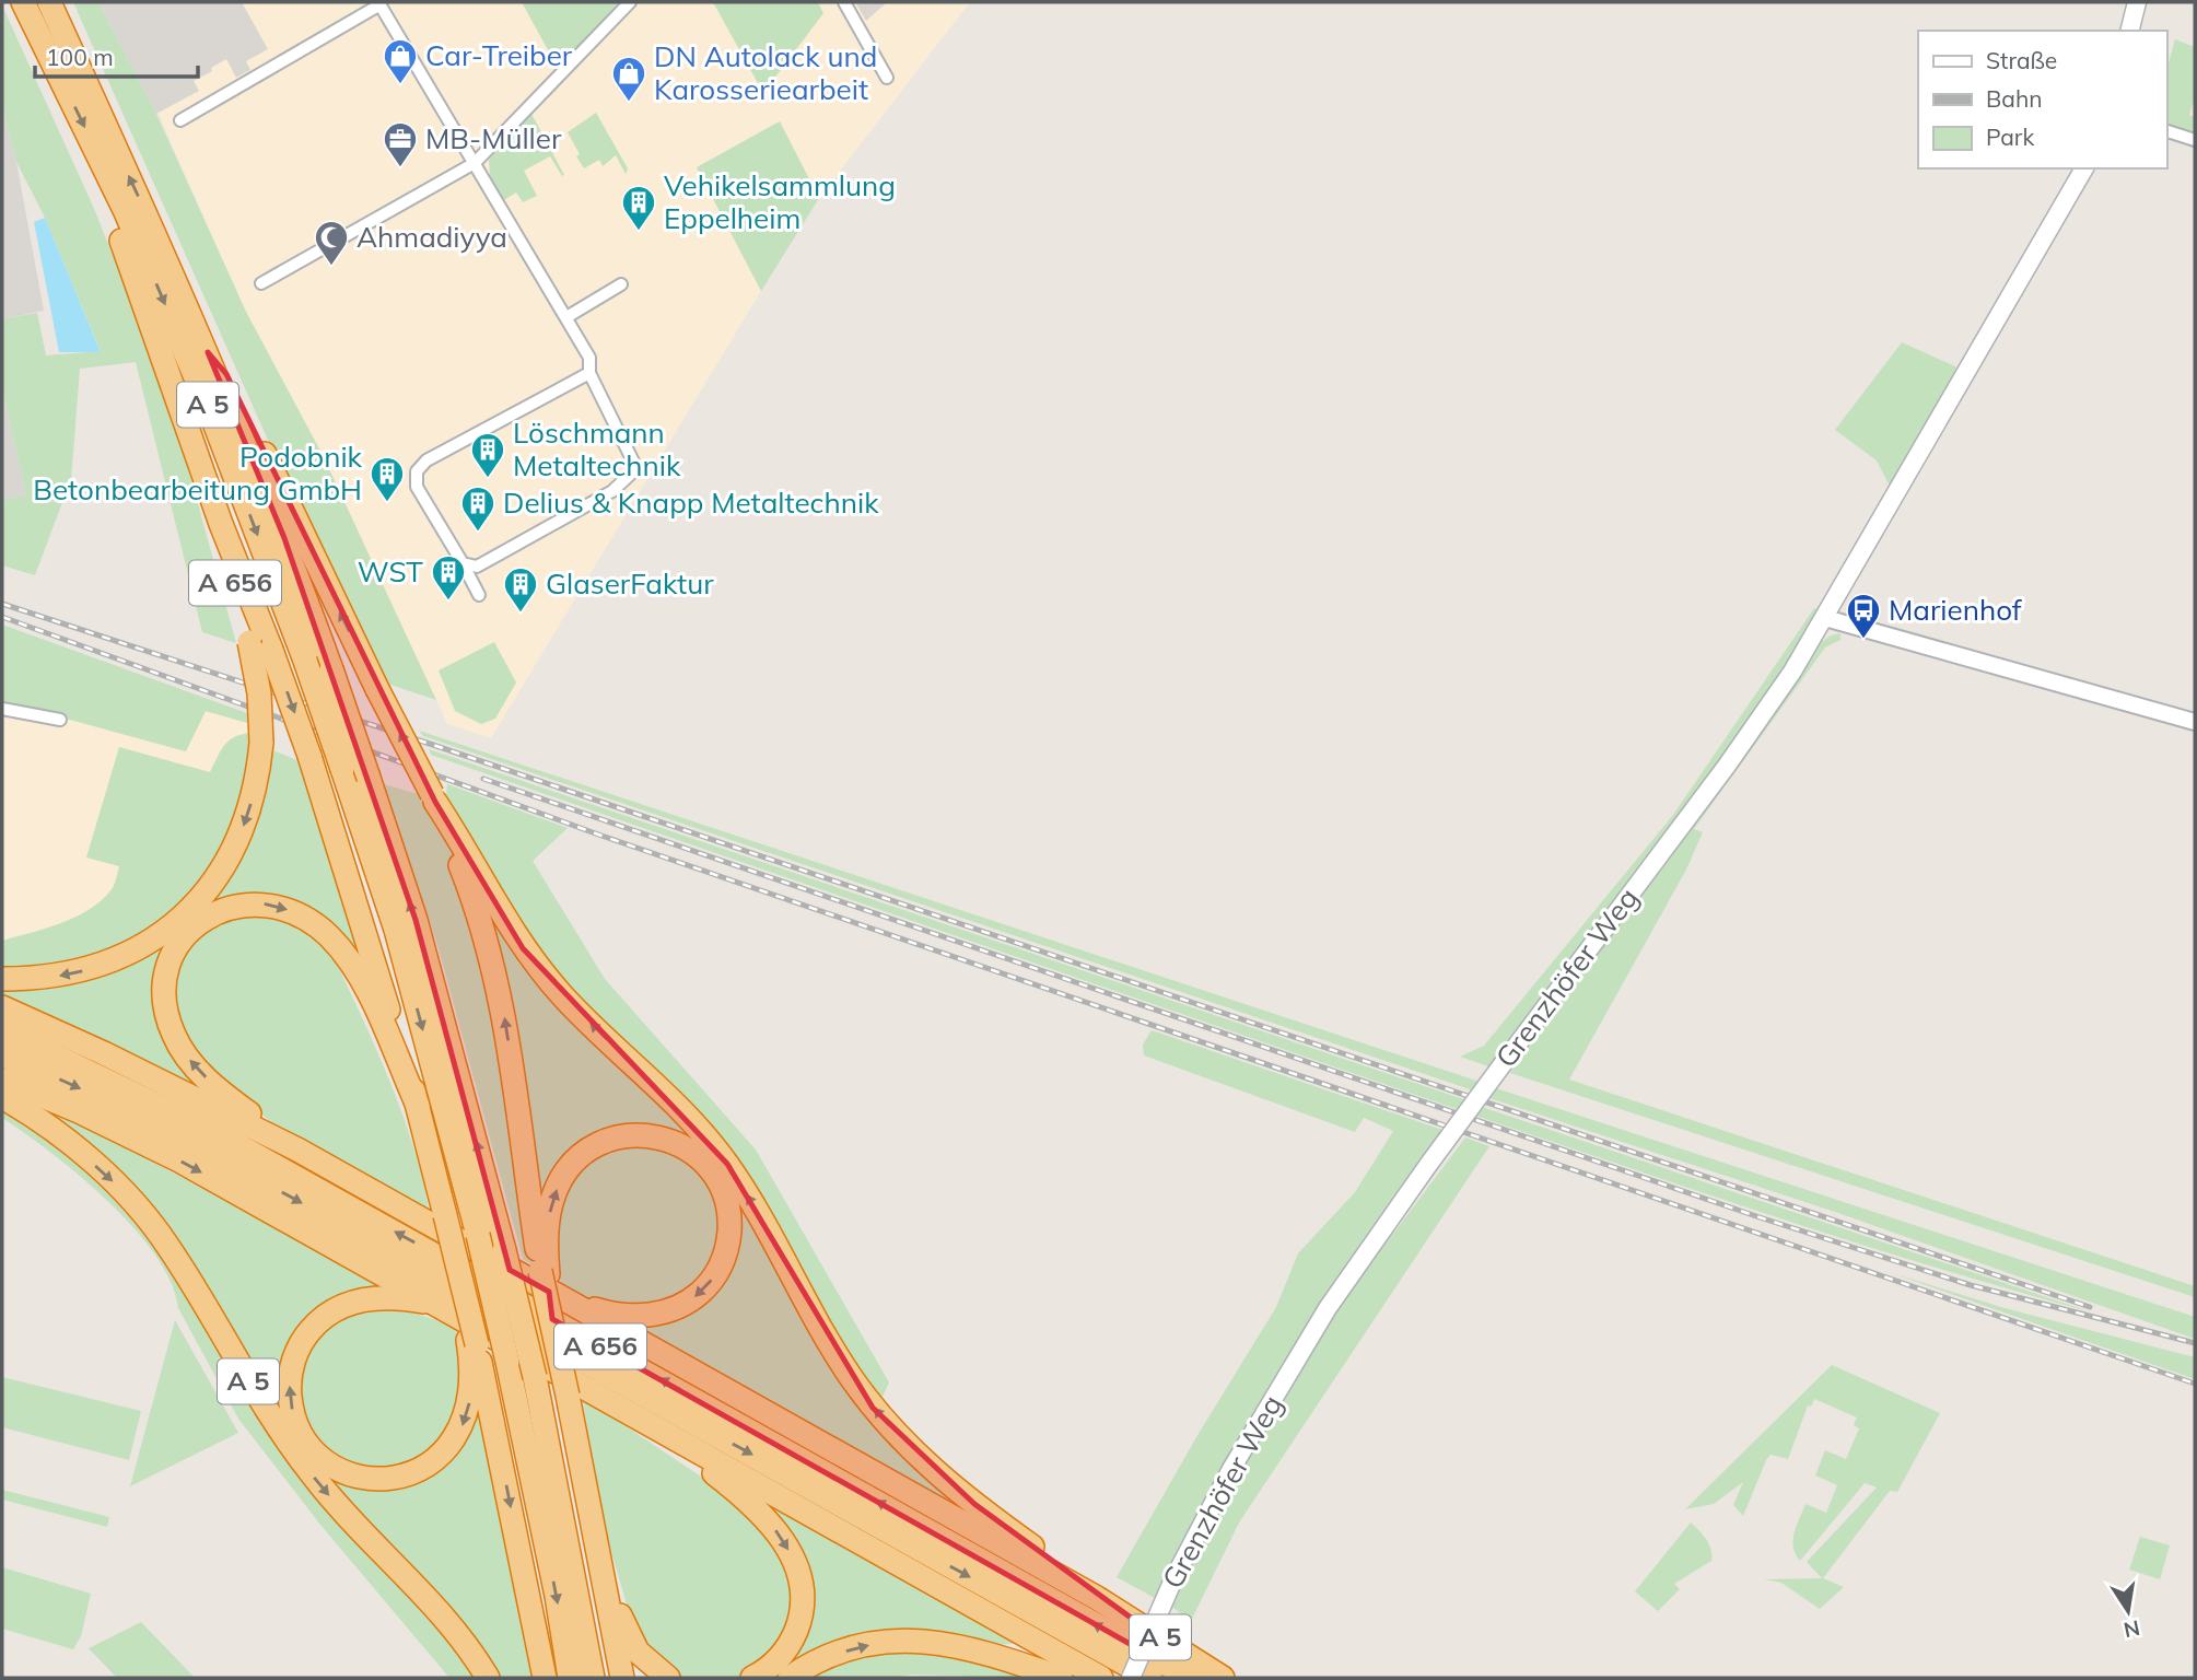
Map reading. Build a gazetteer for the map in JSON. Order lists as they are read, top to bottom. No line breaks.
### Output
{"streets":{"highway":["A 5","A 656"],"main road":["Grenzhöfer Weg"]},"crossings":[["A 5","A 656"]],"places":{"shop":["Car-Treiber","DN Autolack und Karosseriearbeit"],"office":["MB-Müller"],"building":["Vehikelsammlung Eppelheim","Löschmann Metaltechnik","Podobnik Betonbearbeitung GmbH","Delius & Knapp Metaltechnik","WST","GlaserFaktur"],"mosque":["Ahmadiyya"],"bus stop":["Marienhof"]},"legend":["Straße","Bahn","Park"],"scale_bar":"100 m","north":"bottom"}
